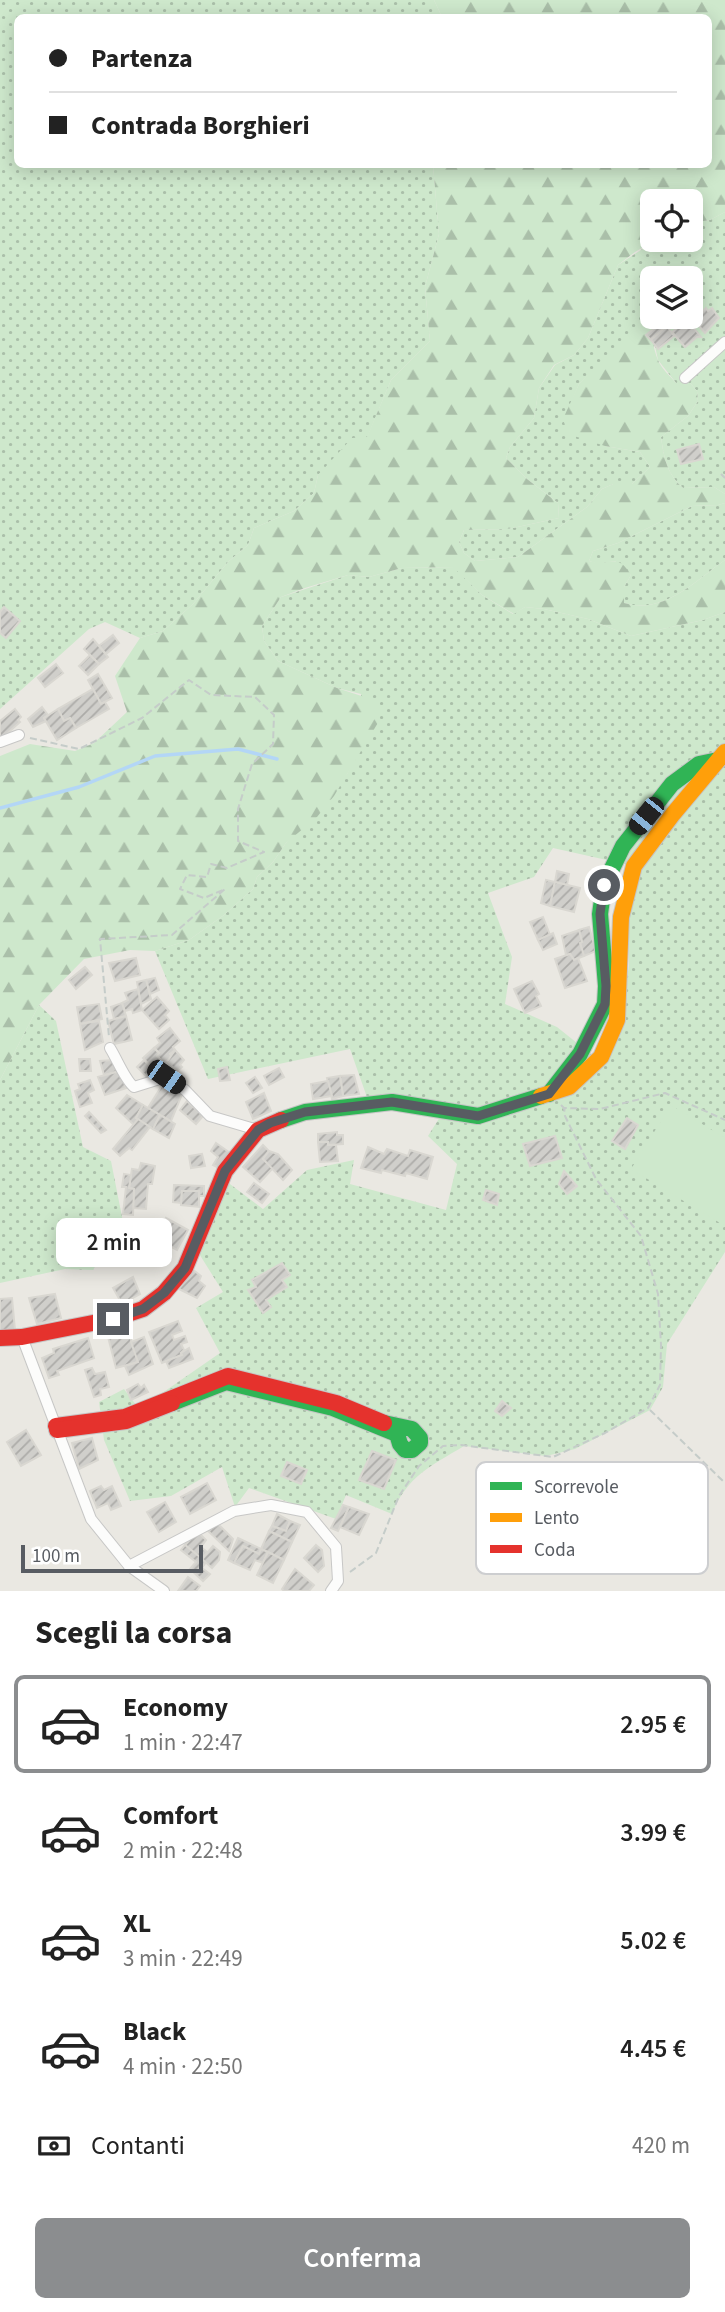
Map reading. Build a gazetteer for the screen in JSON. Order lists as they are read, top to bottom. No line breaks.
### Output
{"legend":["Scorrevole","Lento","Coda"],"scale_bar":"100 m","page":{"banner":["Partenza","Contrada Borghieri"],"bubble":"2 min","scale":"100 m","heading":"Scegli la corsa","list":[{"name":"Economy","note":"1 min · 22:47","value":"2.95 €"},{"name":"Comfort","note":"2 min · 22:48","value":"3.99 €"},{"name":"XL","note":"3 min · 22:49","value":"5.02 €"},{"name":"Black","note":"4 min · 22:50","value":"4.45 €"}],"pay":["Contanti","420 m"],"buttons":"Conferma"}}
